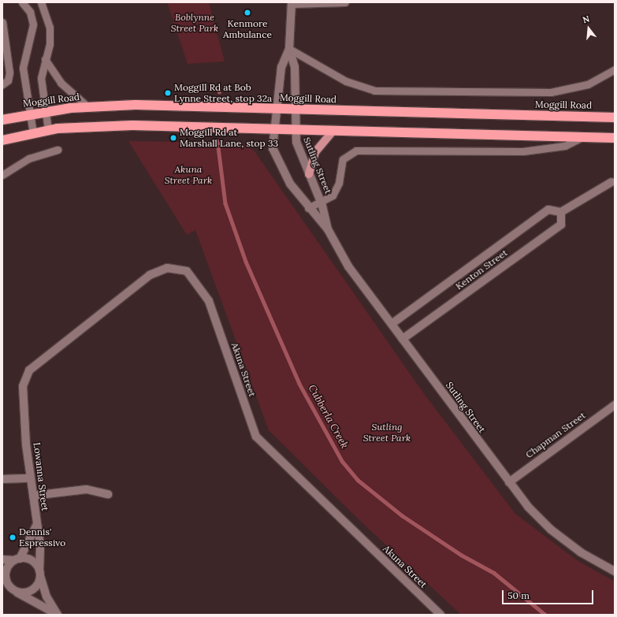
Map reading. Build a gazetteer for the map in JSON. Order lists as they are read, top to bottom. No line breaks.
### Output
{"streets":{"highway":["Moggill Road"],"street":["Sutling Street","Kenton Street","Akuna Street","Chapman Street","Lowanna Street"]},"crossings":[["Moggill Road","Sutling Street"],["Sutling Street","Kenton Street"],["Sutling Street","Chapman Street"],["Akuna Street","Lowanna Street"]],"water":["Cubberla Creek"],"parks":["Boblynne Street Park","Akuna Street Park","Sutling Street Park"],"places":["Kenmore Ambulance","Moggill Rd at Bob Lynne Street, stop 32a","Moggill Rd at Marshall Lane, stop 33","Dennis' Espressivo"],"scale_bar":"50 m","north":"top"}
